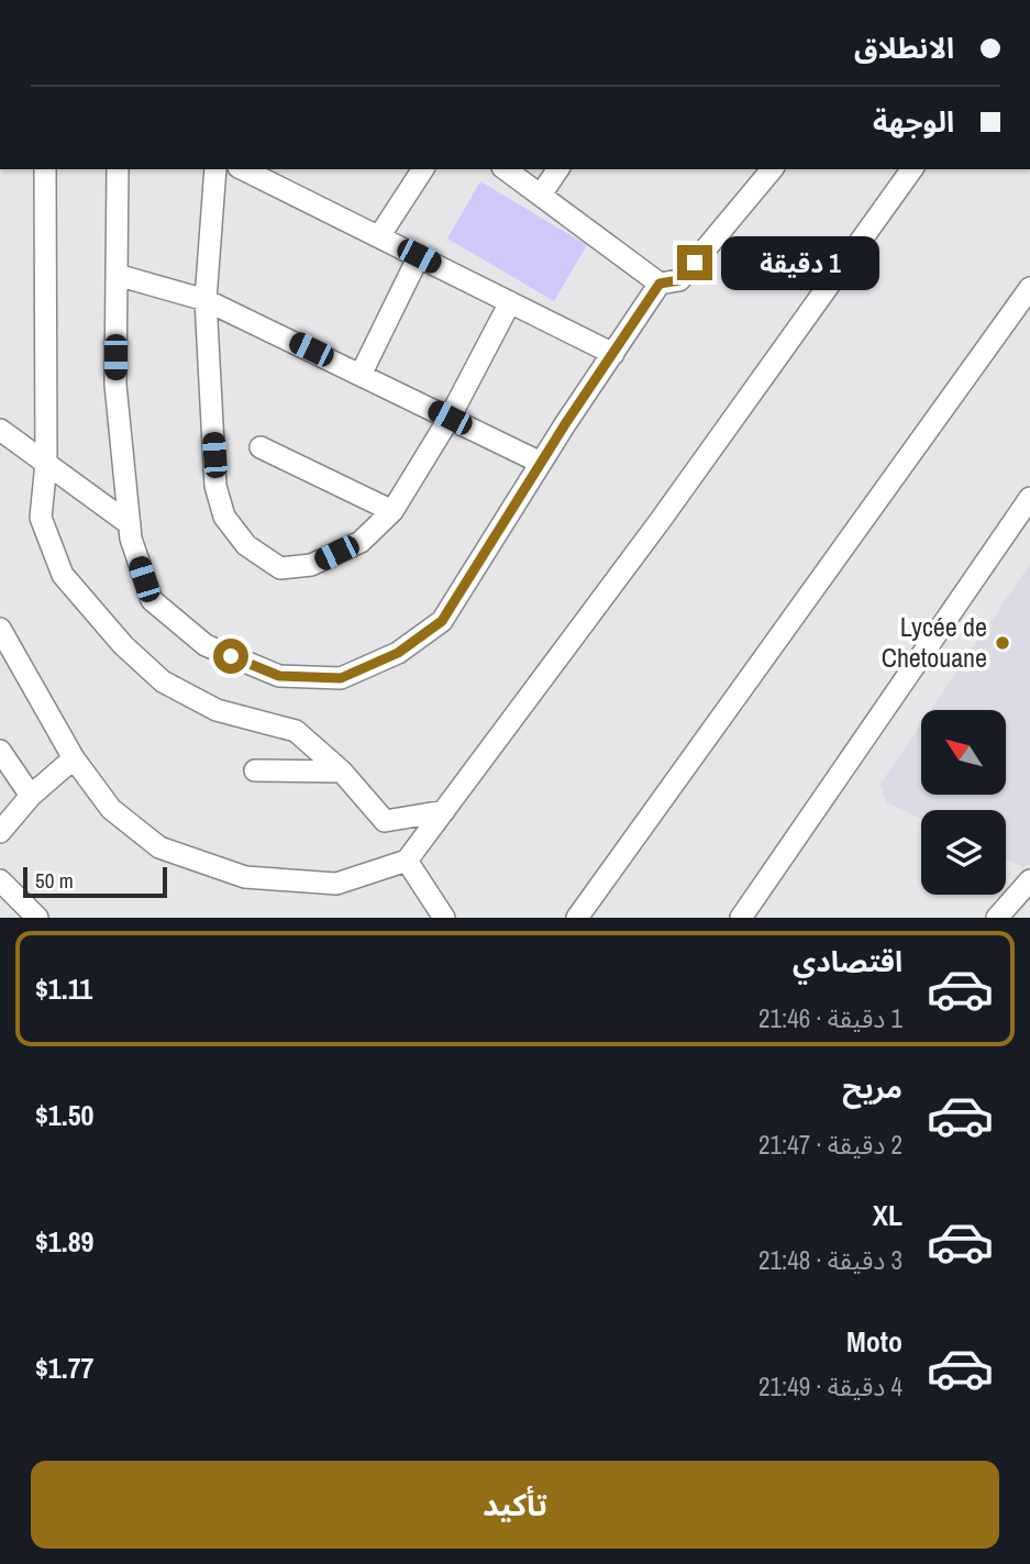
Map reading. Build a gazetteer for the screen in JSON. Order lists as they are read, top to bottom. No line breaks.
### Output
{"places":["Lycée de Chetouane"],"scale_bar":"50 m","north":"top left","page":{"banner":["الانطلاق","الوجهة"],"bubble":"1 دقيقة","scale":"50 m","list":[{"name":"اقتصادي","note":"1 دقيقة · 21:46","value":"$1.11"},{"name":"مريح","note":"2 دقيقة · 21:47","value":"$1.50"},{"name":"XL","note":"3 دقيقة · 21:48","value":"$1.89"},{"name":"Moto","note":"4 دقيقة · 21:49","value":"$1.77"}],"buttons":"تأكيد"}}
